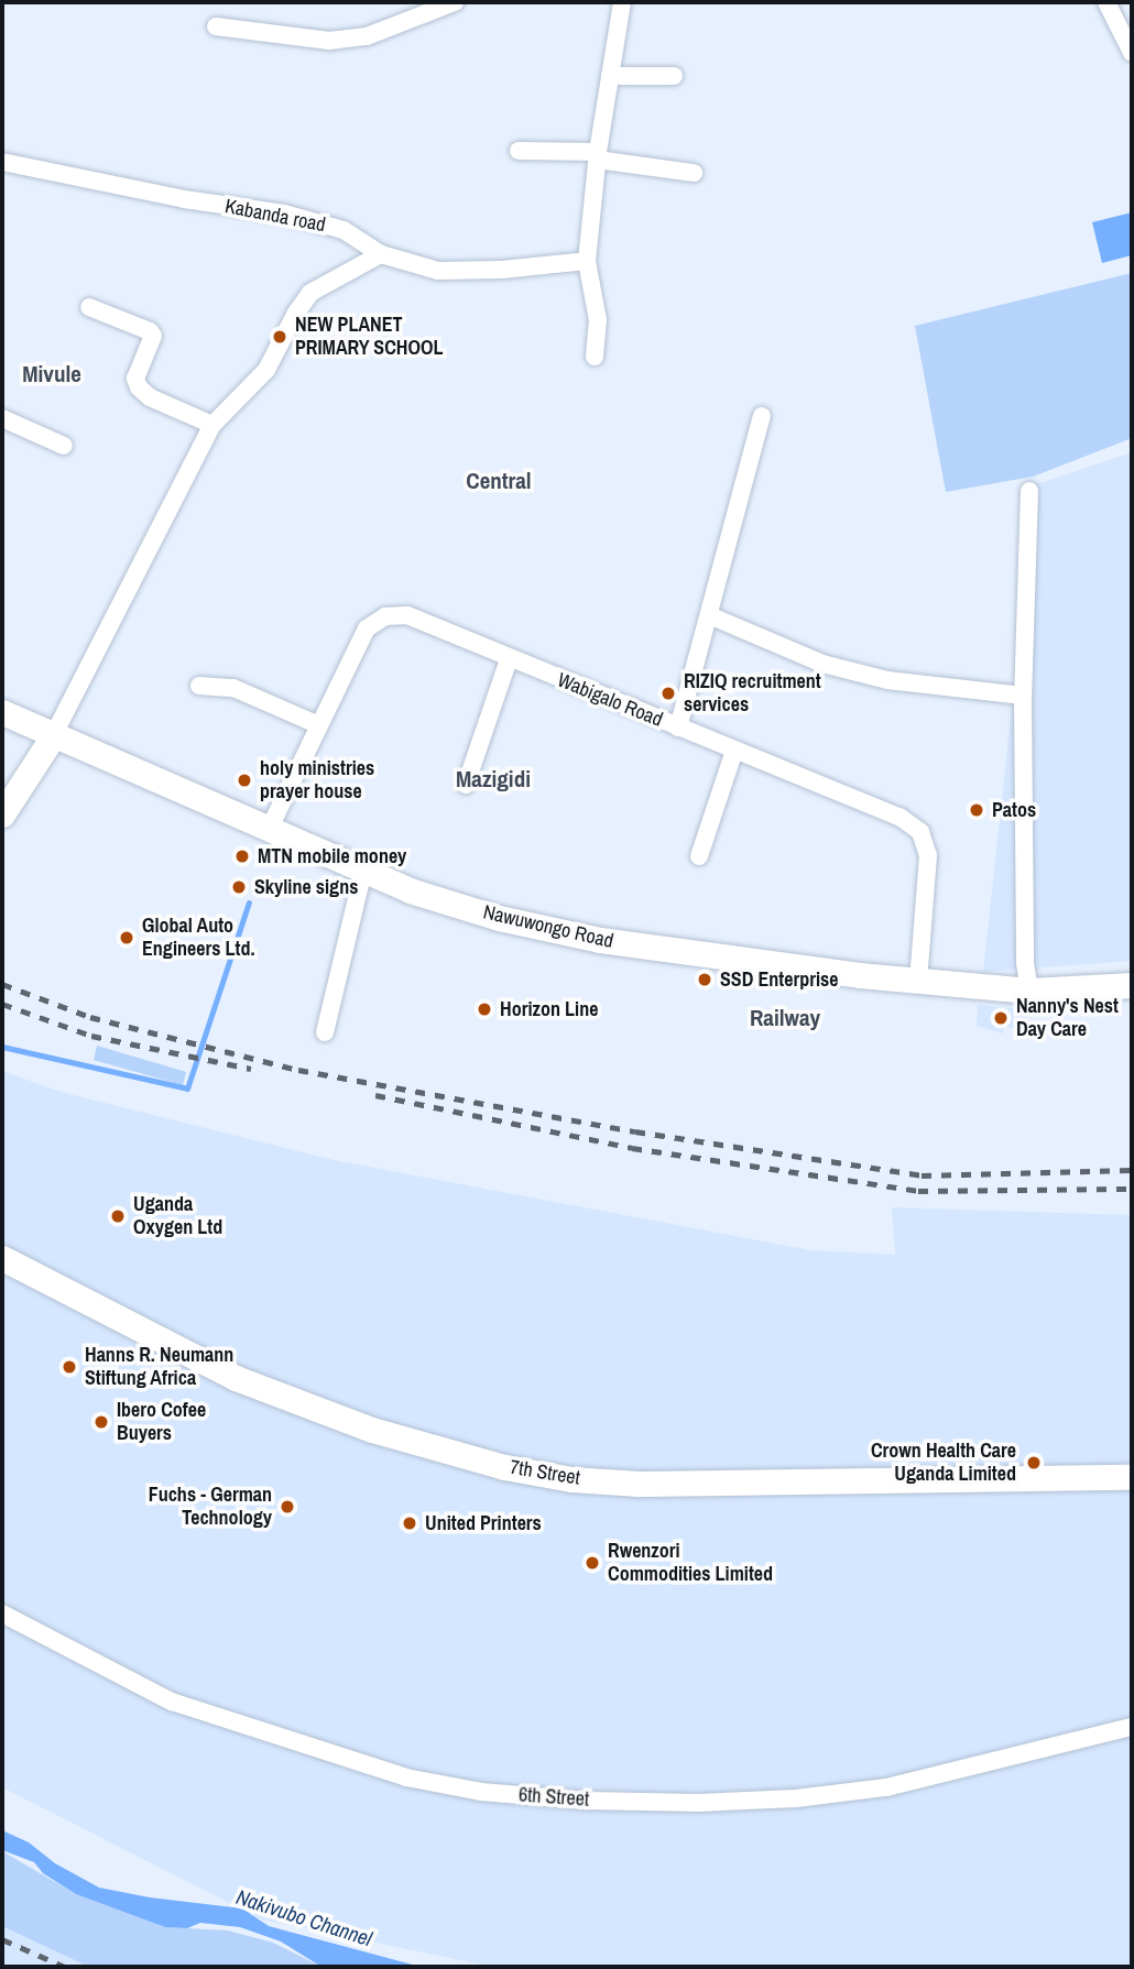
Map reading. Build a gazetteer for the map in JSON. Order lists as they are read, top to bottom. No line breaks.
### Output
{"streets":{"street":["Kabanda road","Wabigalo Road","Nawuwongo Road","7th Street","6th Street"]},"crossings":[["Wabigalo Road","Nawuwongo Road"]],"districts":["Mivule","Central","Mazigidi","Railway"],"water":["Nakivubo Channel"],"places":["NEW PLANET PRIMARY SCHOOL","RIZIQ recruitment services","holy ministries prayer house","Patos","MTN mobile money","Skyline signs","Global Auto Engineers Ltd.","SSD Enterprise","Horizon Line","Nanny's Nest Day Care","Uganda Oxygen Ltd","Hanns R. Neumann Stiftung Africa","Ibero Cofee Buyers","Crown Health Care Uganda Limited","Fuchs - German Technology","United Printers","Rwenzori Commodities Limited"]}
